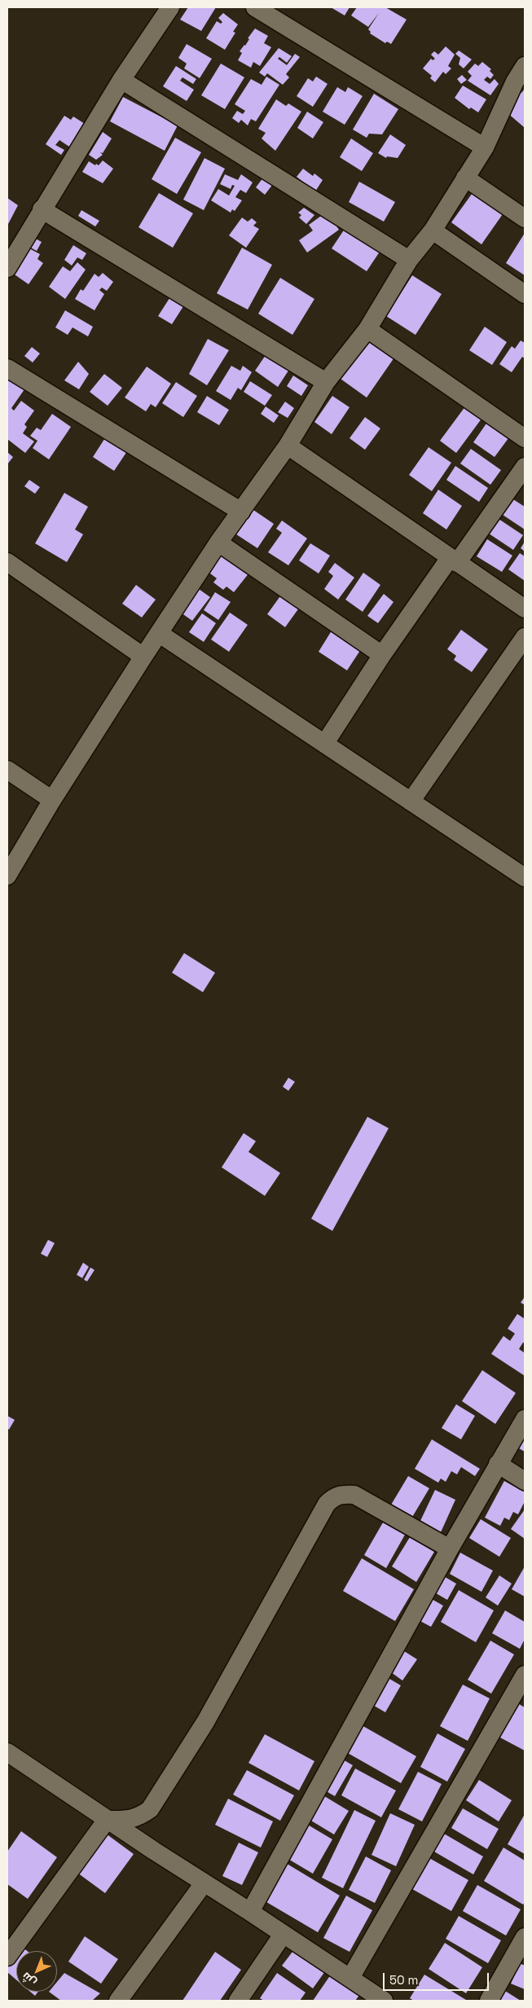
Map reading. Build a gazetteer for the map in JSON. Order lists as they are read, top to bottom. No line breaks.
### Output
{"scale_bar":"50 m","north":"bottom left"}
